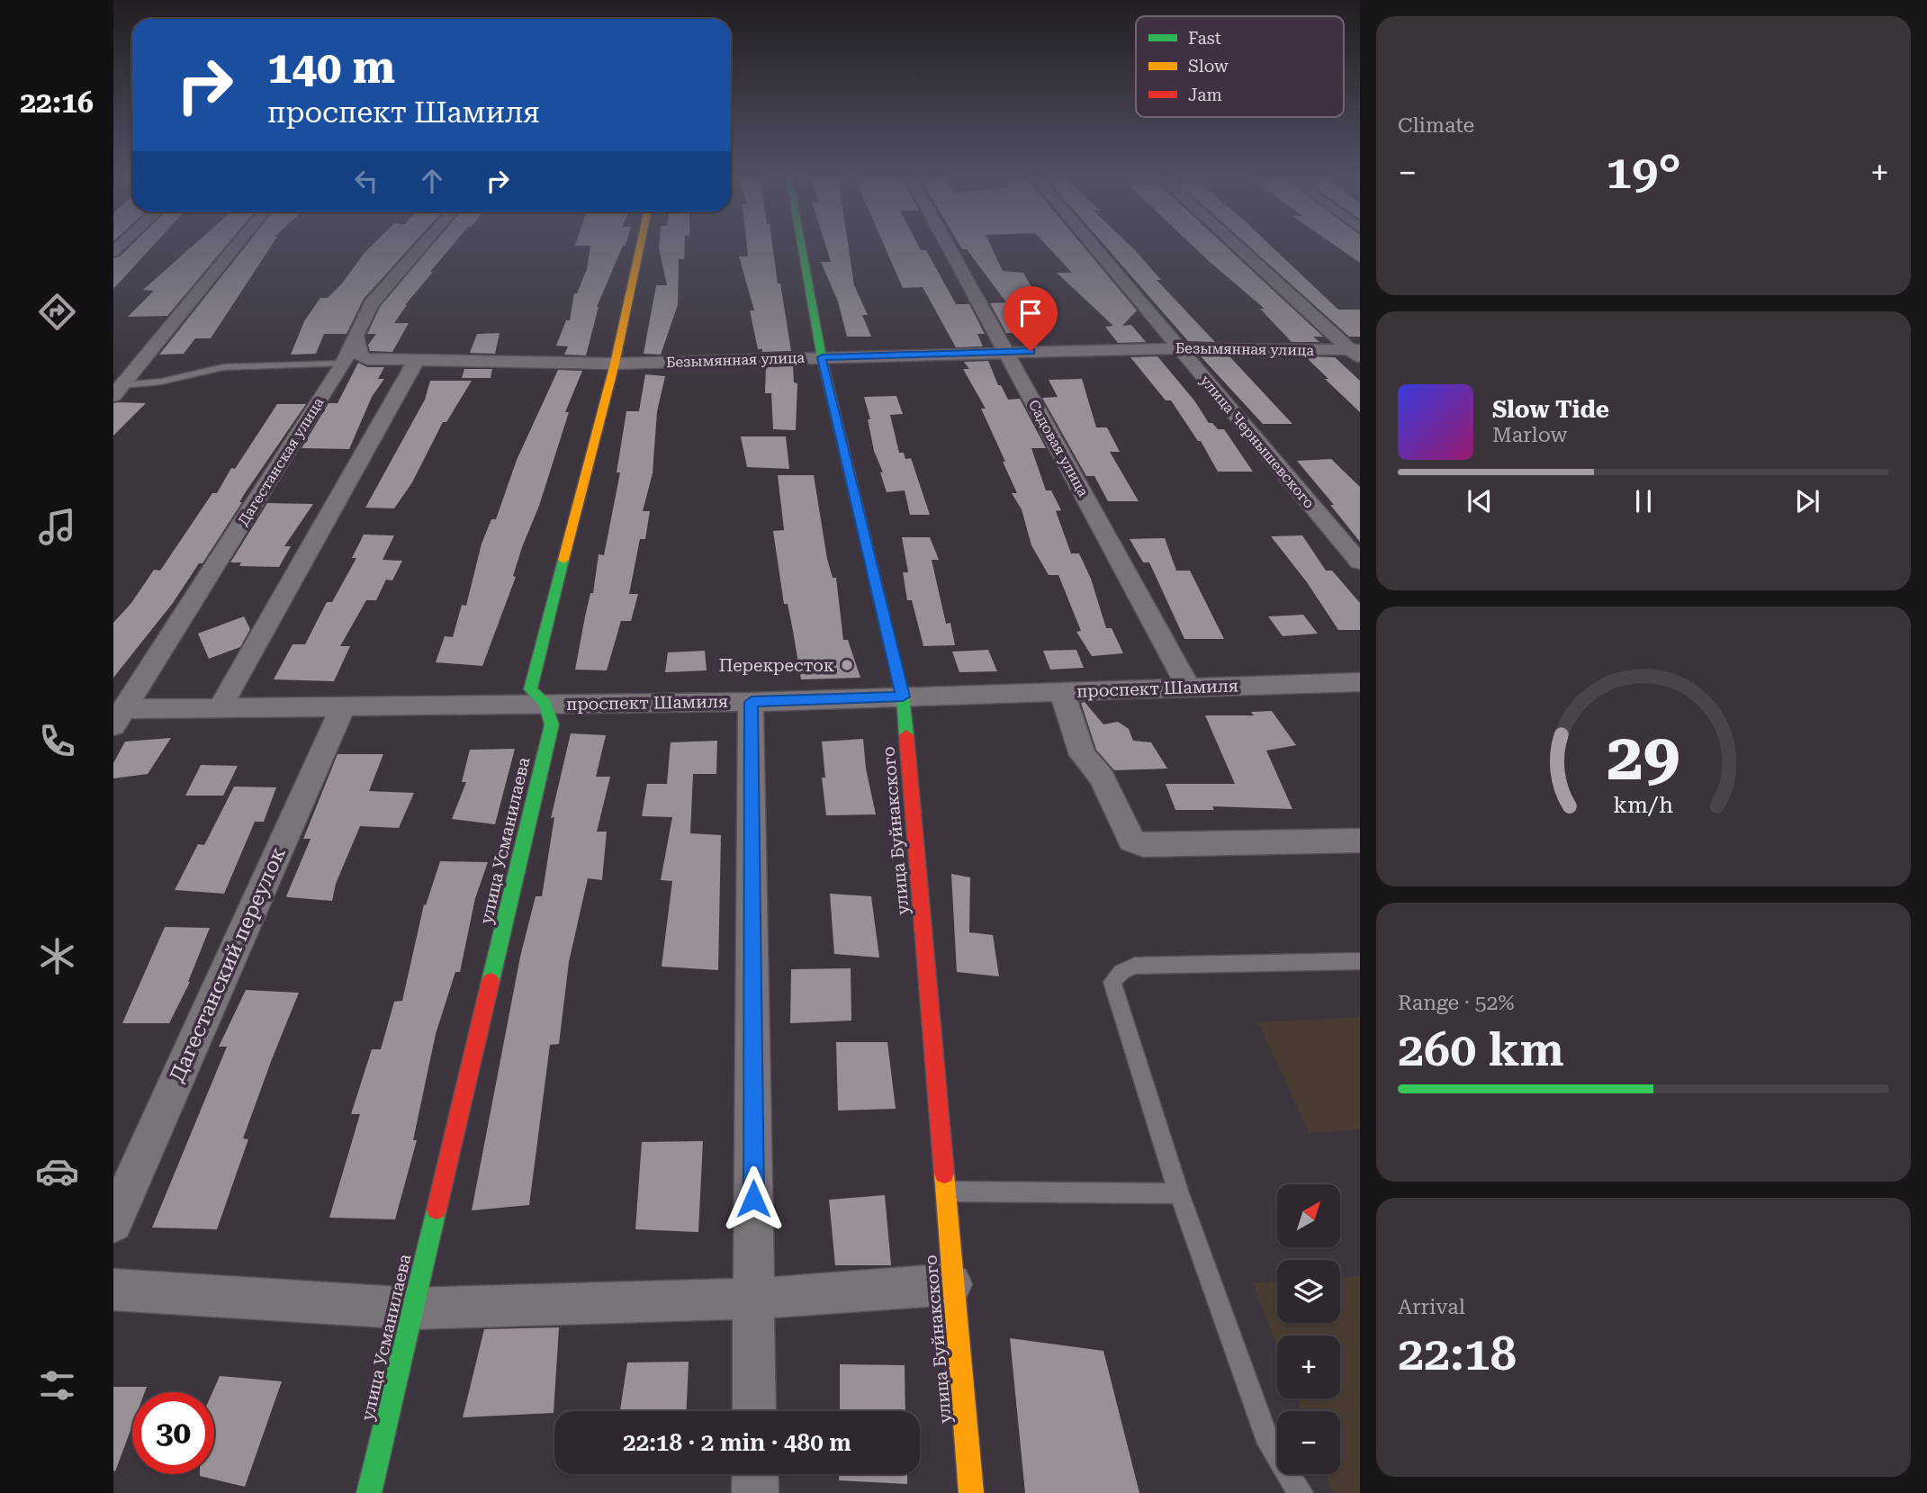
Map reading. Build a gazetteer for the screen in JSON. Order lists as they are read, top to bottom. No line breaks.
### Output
{"streets":{"street":["Безымянная улица","улица Чернышевского","Садовая улица","Дагестанская улица","проспект Шамиля","улица Буйнакского","улица Усманилаева","Дагестанский переулок"]},"crossings":[["Безымянная улица","улица Чернышевского"],["Безымянная улица","Садовая улица"],["Безымянная улица","Дагестанская улица"],["Безымянная улица","улица Буйнакского"],["Безымянная улица","улица Усманилаева"],["Садовая улица","проспект Шамиля"],["Дагестанская улица","проспект Шамиля"],["проспект Шамиля","улица Буйнакского"],["проспект Шамиля","улица Усманилаева"],["проспект Шамиля","Дагестанский переулок"]],"places":["Перекресток"],"legend":["Fast","Slow","Jam"],"north":"top right","page":{"tabs":"22:16","tile":["Climate",["Range · 52%","260 km"],["Arrival","22:18"]],"turn":["140 m","проспект Шамиля"],"heat":["−","19°","+"],"song":["Slow Tide","Marlow"],"map_buttons":["+","−"],"limit":"30","trip":"22:18 · 2 min · 480 m","gauge":["29","km/h"]}}
